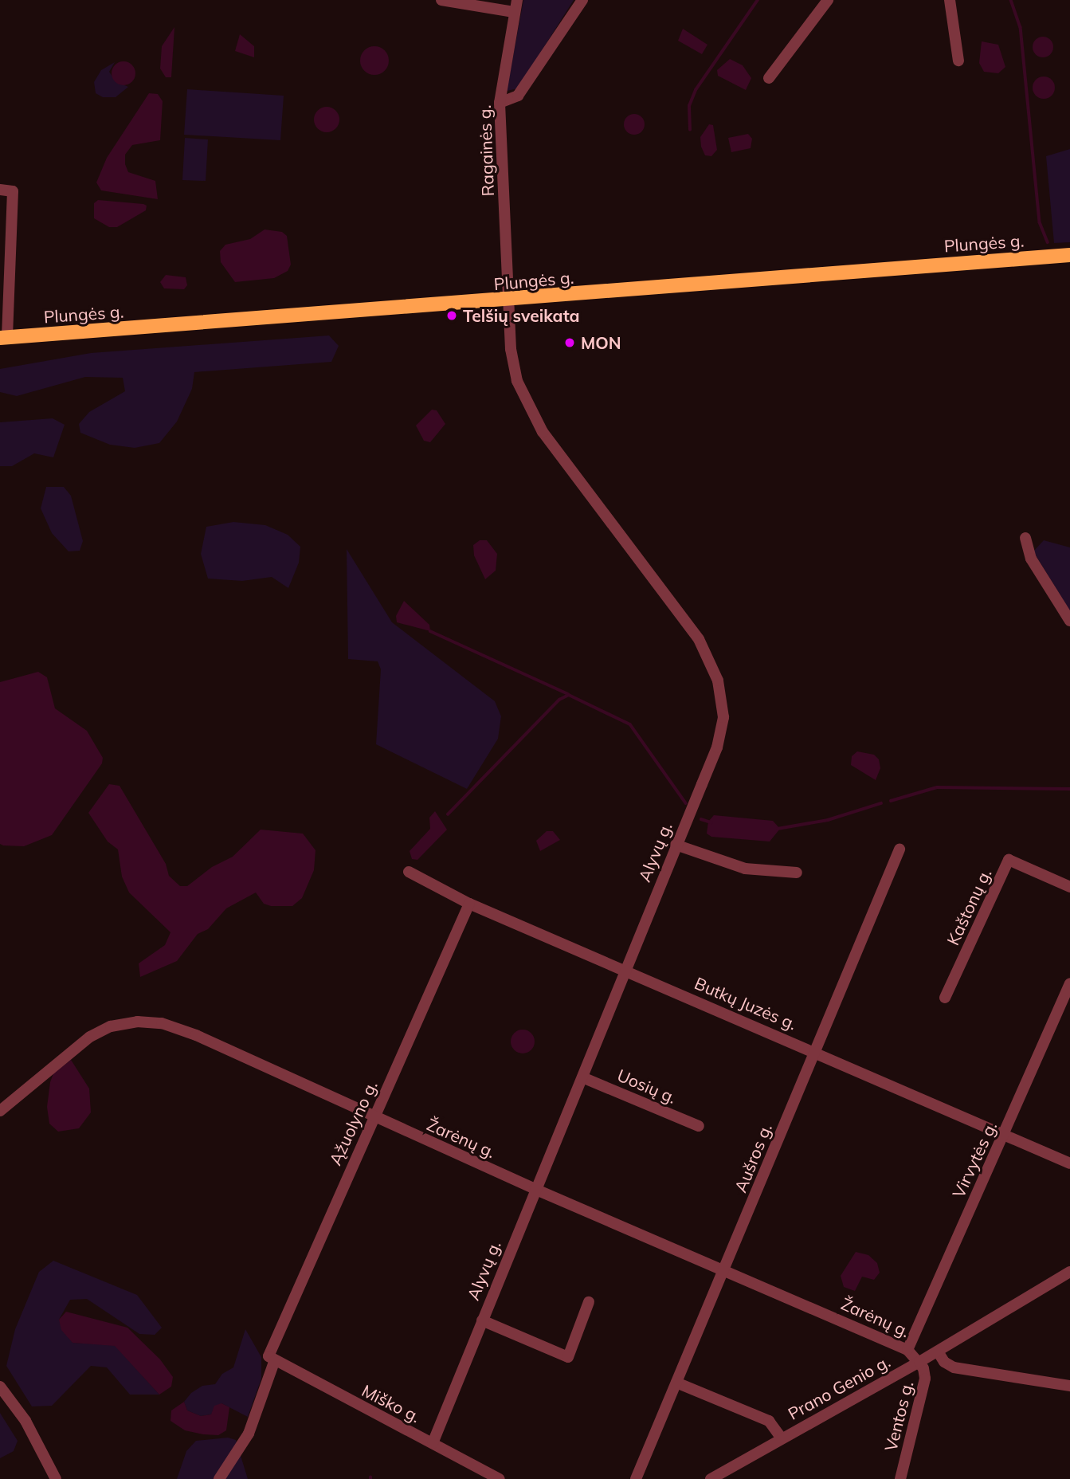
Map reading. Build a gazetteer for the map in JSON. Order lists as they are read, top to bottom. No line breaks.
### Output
{"streets":{"main road":["Plungės g."],"street":["Ragainės g.","Alyvų g.","Kaštonų g.","Butkų Juzės g.","Uosių g.","Ąžuolyno g.","Žarėnų g.","Aušros g.","Virvytės g.","Prano Genio g.","Miško g.","Ventos g."]},"crossings":[["Ragainės g.","Plungės g."],["Ragainės g.","Alyvų g."],["Plungės g.","Alyvų g."],["Alyvų g.","Butkų Juzės g."],["Alyvų g.","Uosių g."],["Alyvų g.","Žarėnų g."],["Alyvų g.","Miško g."],["Butkų Juzės g.","Ąžuolyno g."],["Butkų Juzės g.","Aušros g."],["Butkų Juzės g.","Virvytės g."],["Ąžuolyno g.","Žarėnų g."],["Ąžuolyno g.","Miško g."],["Žarėnų g.","Aušros g."],["Žarėnų g.","Virvytės g."],["Žarėnų g.","Prano Genio g."],["Žarėnų g.","Ventos g."],["Prano Genio g.","Ventos g."]],"places":["Telšių sveikata","MON"]}
